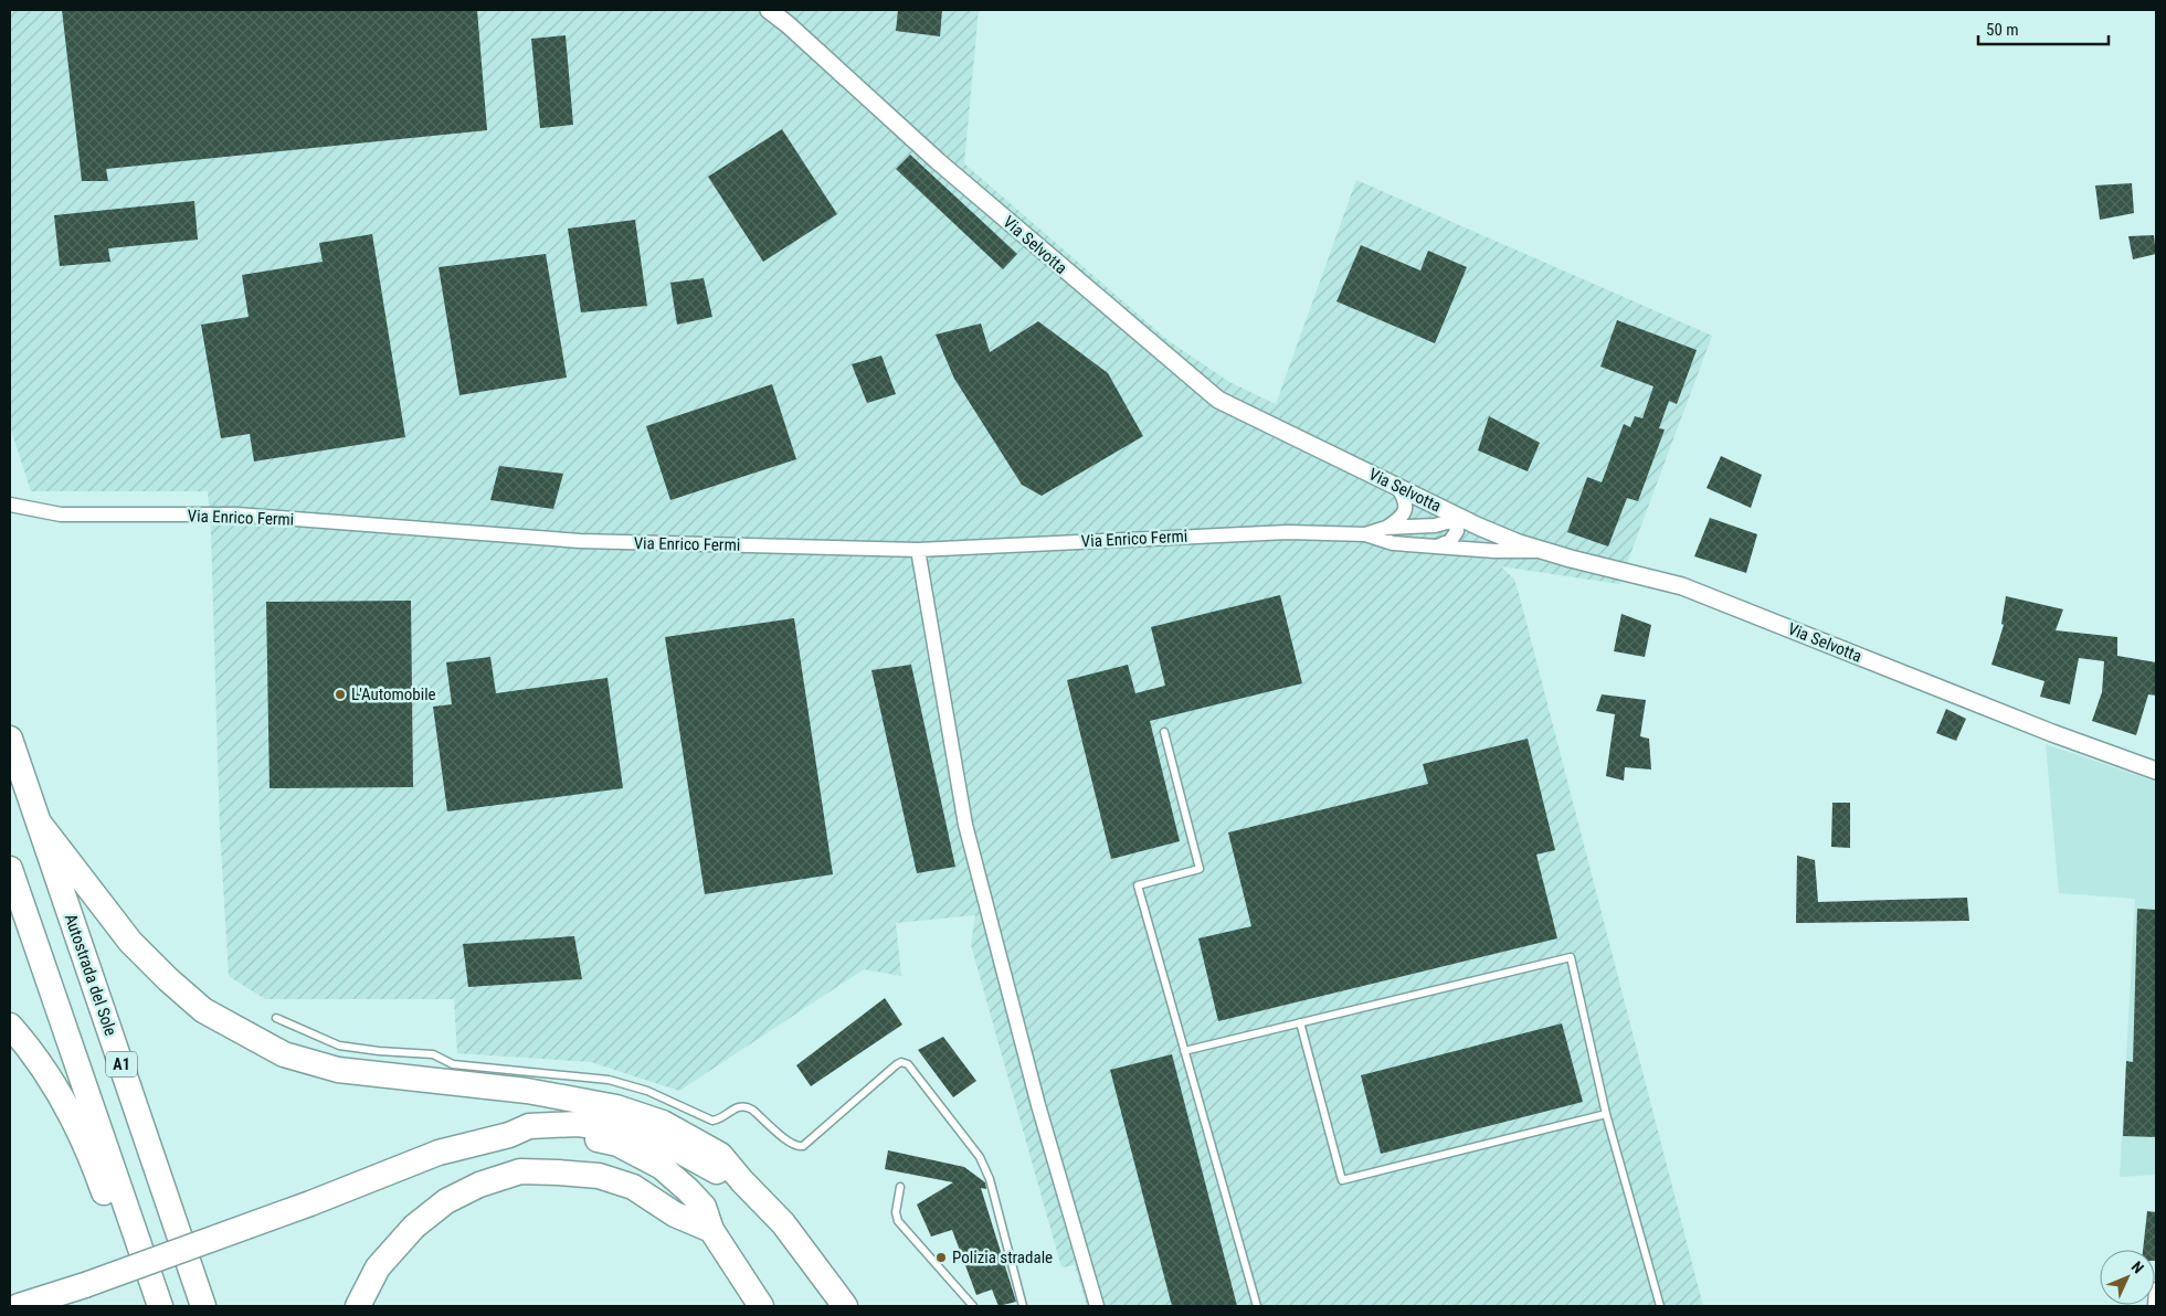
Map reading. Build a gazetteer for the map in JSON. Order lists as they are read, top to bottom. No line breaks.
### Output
{"streets":{"highway":["Autostrada del Sole","A1"],"street":["Via Selvotta","Via Enrico Fermi"]},"crossings":[["Via Selvotta","Via Enrico Fermi"]],"places":["L'Automobile","Polizia stradale"],"scale_bar":"50 m","north":"top right"}
